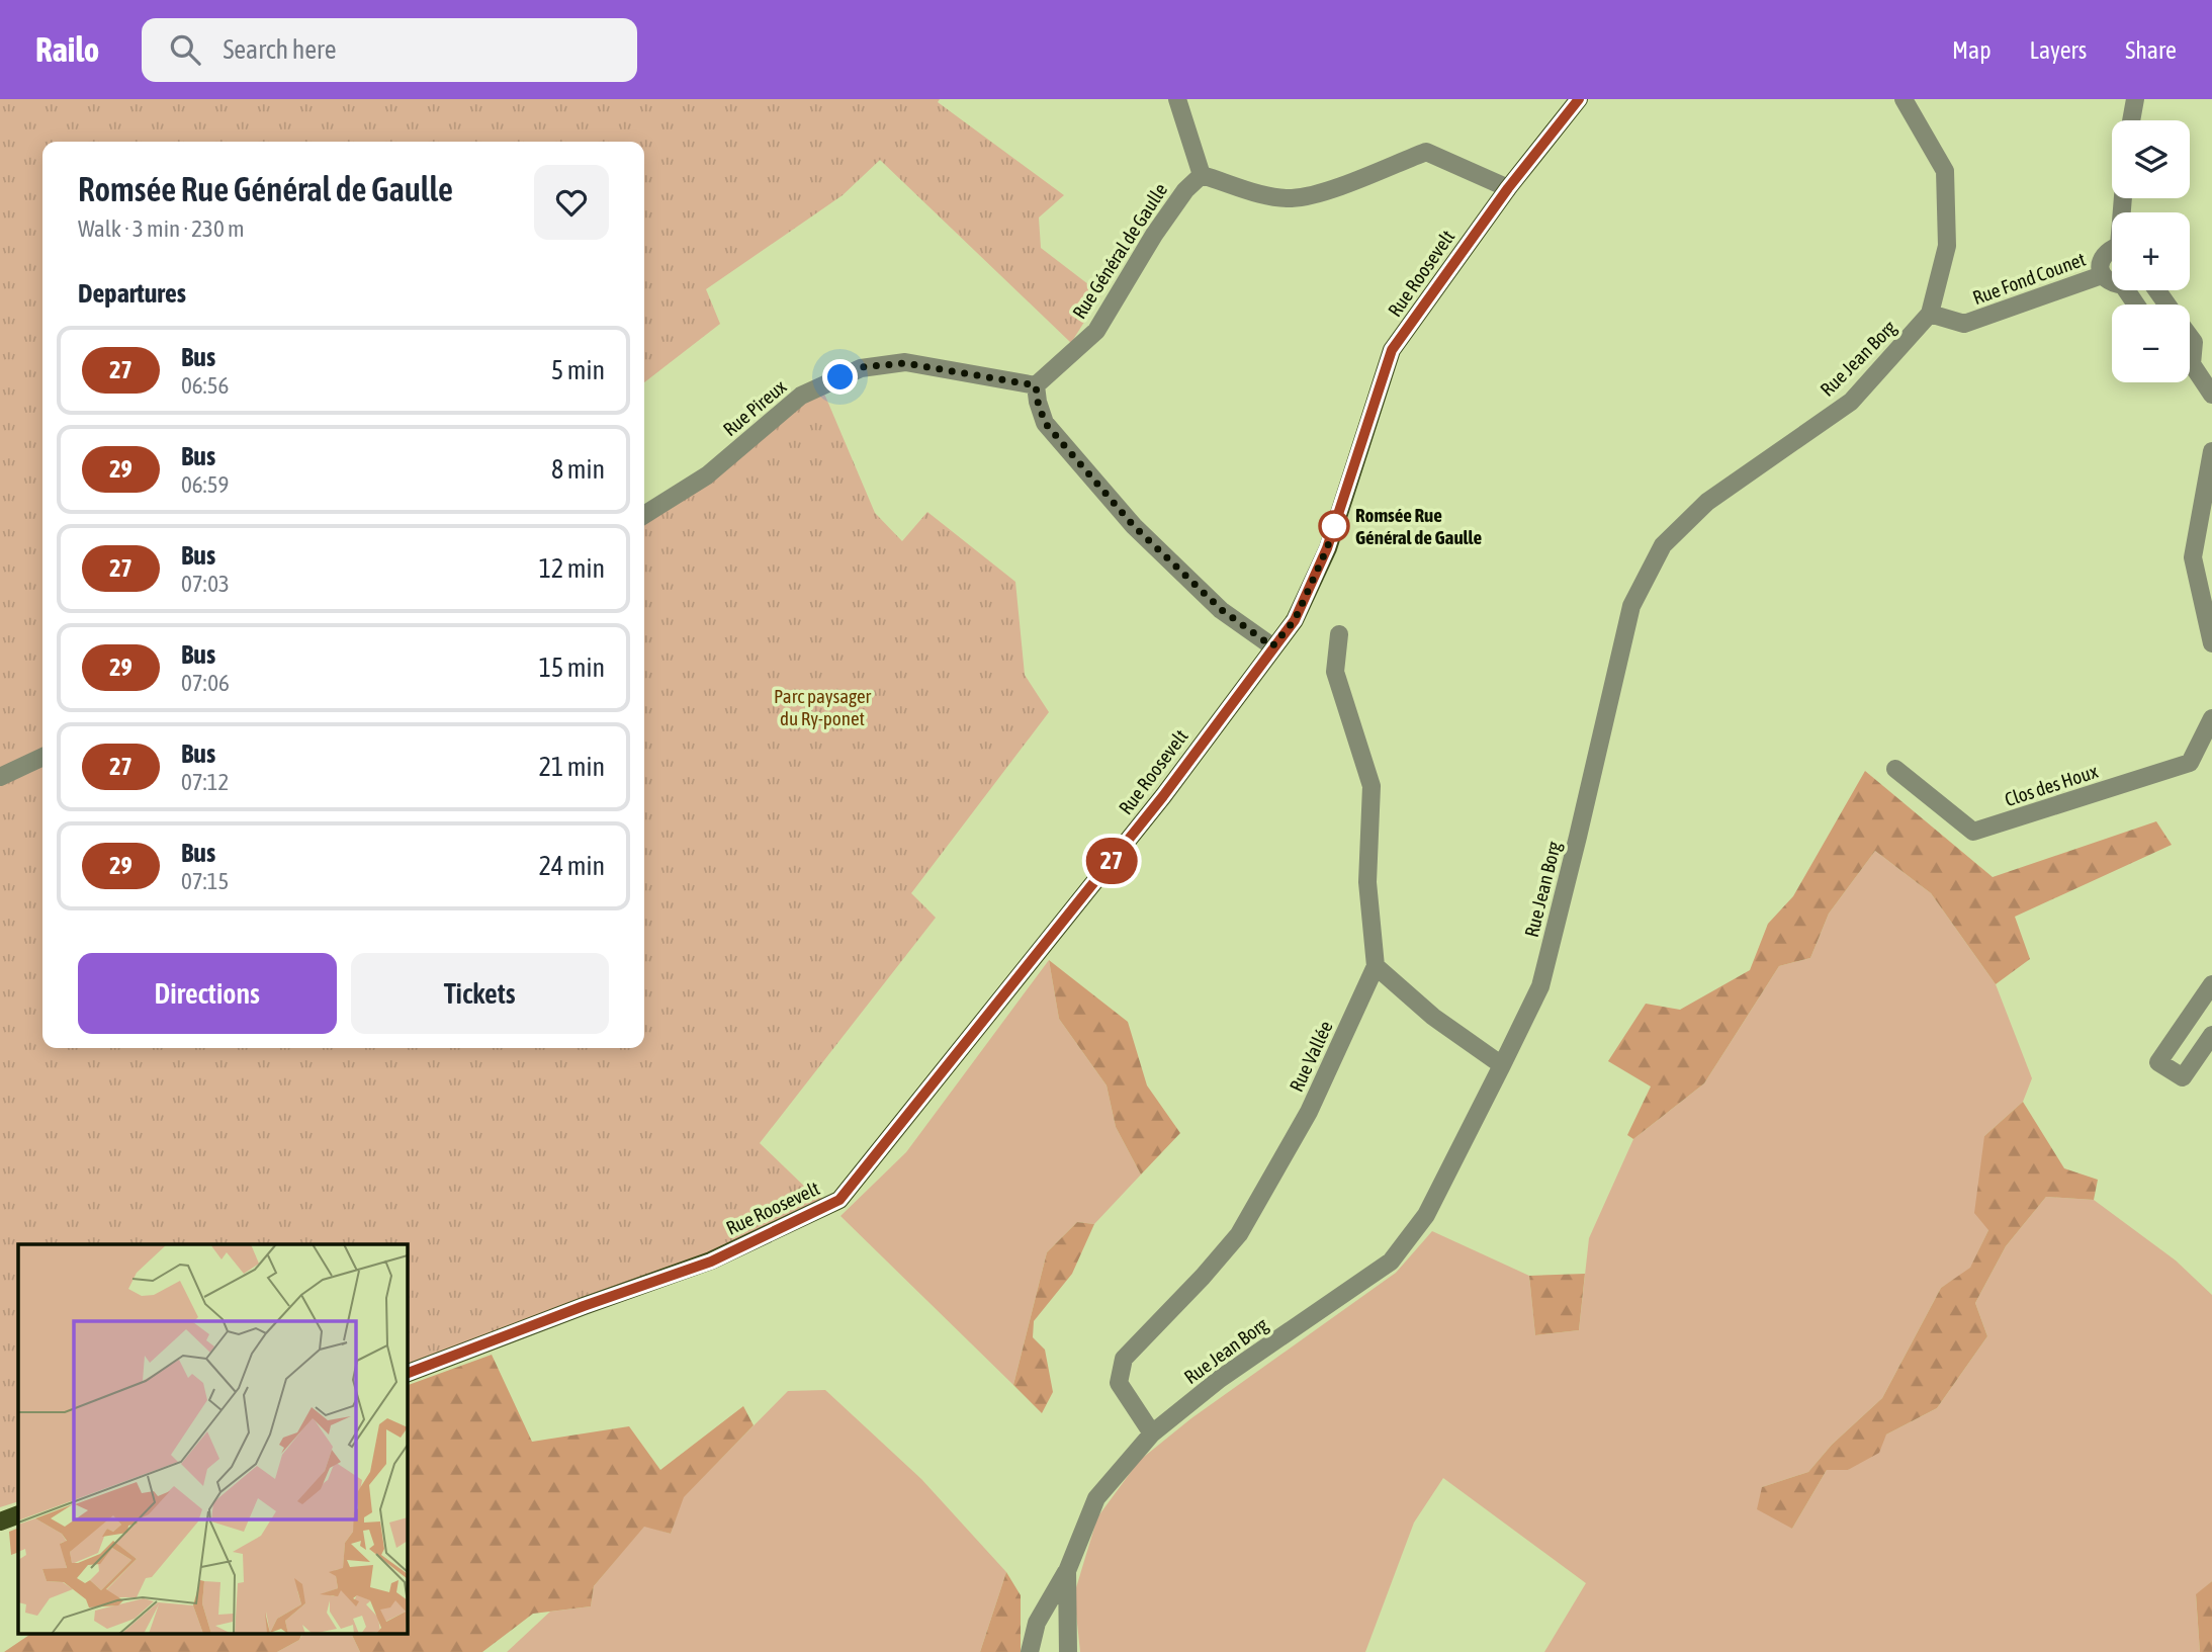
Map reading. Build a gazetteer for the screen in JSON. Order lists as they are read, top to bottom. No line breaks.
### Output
{"streets":{"main road":["Rue Roosevelt"],"street":["Rue Général de Gaulle","Rue Fond Counet","Rue Jean Borg","Rue Pireux","Clos des Houx","Rue Vallée"]},"crossings":[["Rue Général de Gaulle","Rue Pireux"],["Rue Fond Counet","Rue Jean Borg"],["Rue Jean Borg","Rue Vallée"]],"parks":["Parc paysager du Ry-ponet"],"places":["Romsée Rue Général de Gaulle"],"lines":["bus line 27"],"page":{"header":"Railo","search":"Search here","nav":["Map","Layers","Share"],"on_map":"27","map_buttons":["+","−"],"heading":[["Romsée Rue Général de Gaulle","Walk · 3 min · 230 m"],"Departures"],"list":[{"mark":"27","name":"Bus","note":"06:56","value":"5 min"},{"mark":"29","name":"Bus","note":"06:59","value":"8 min"},{"mark":"27","name":"Bus","note":"07:03","value":"12 min"},{"mark":"29","name":"Bus","note":"07:06","value":"15 min"},{"mark":"27","name":"Bus","note":"07:12","value":"21 min"},{"mark":"29","name":"Bus","note":"07:15","value":"24 min"}],"buttons":["Directions","Tickets"]}}
